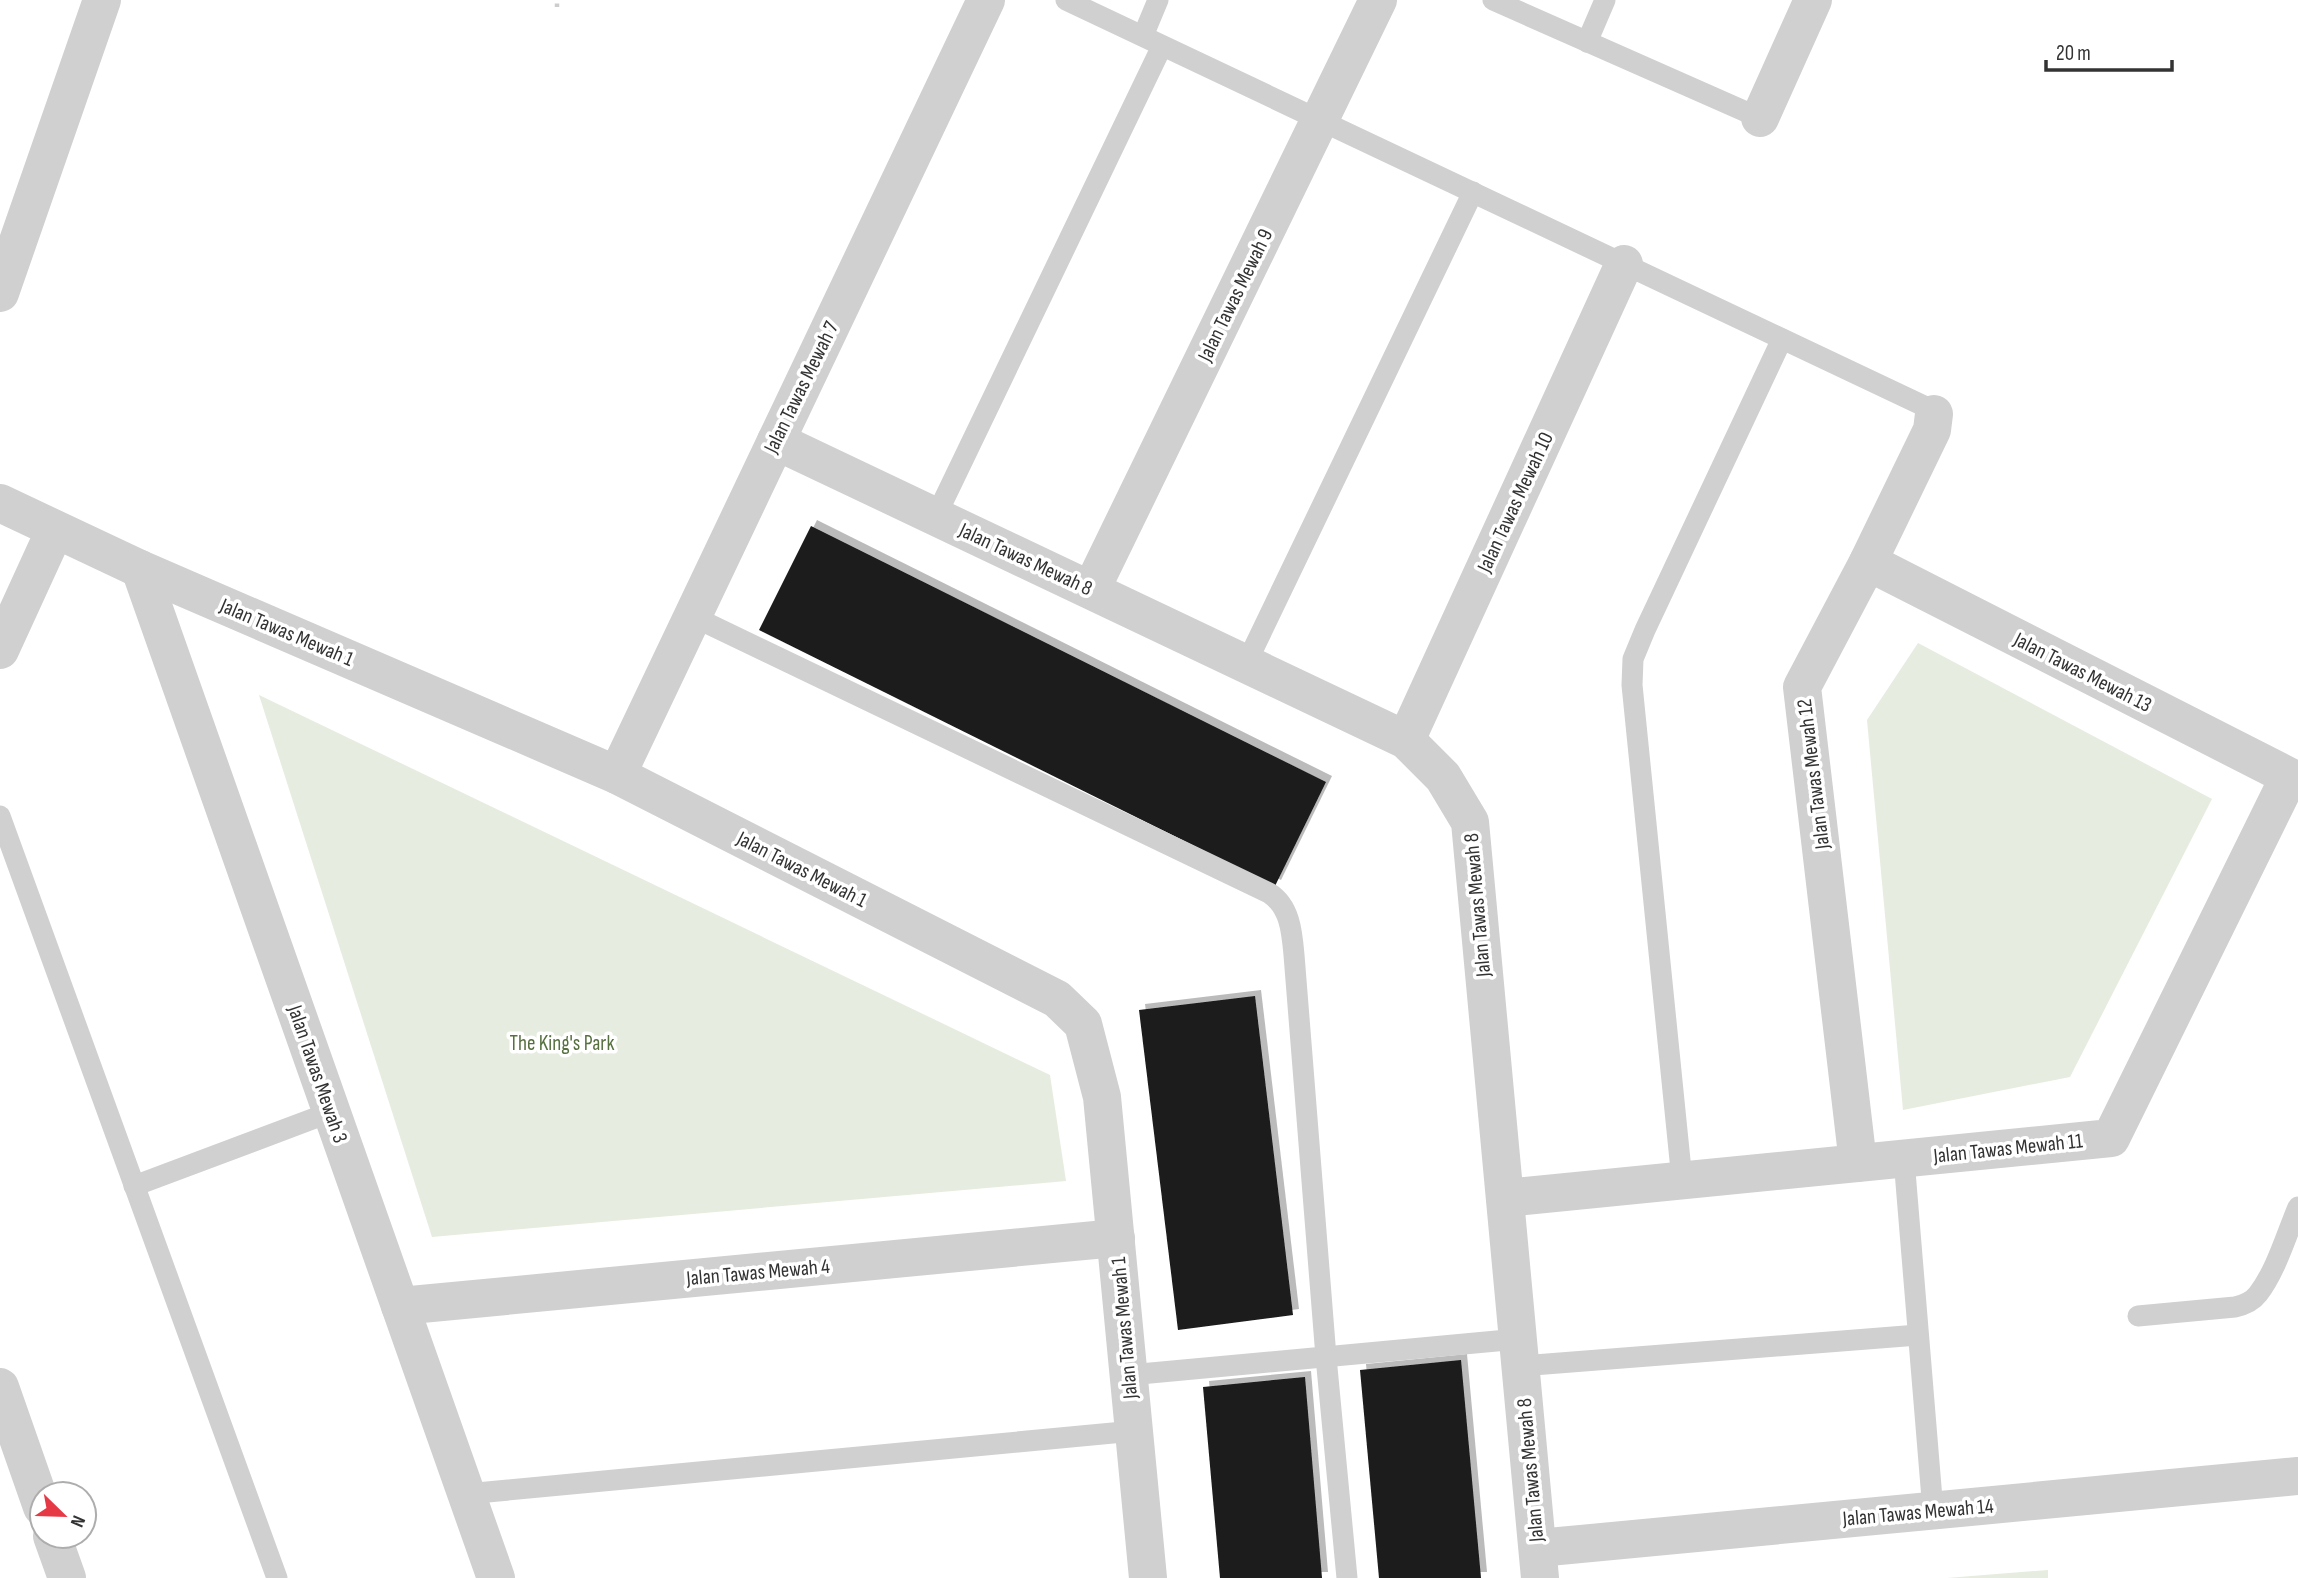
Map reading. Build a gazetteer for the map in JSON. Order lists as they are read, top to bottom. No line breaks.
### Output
{"streets":{"street":["Jalan Tawas Mewah 9","Jalan Tawas Mewah 7","Jalan Tawas Mewah 10","Jalan Tawas Mewah 8","Jalan Tawas Mewah 1","Jalan Tawas Mewah 13","Jalan Tawas Mewah 12","Jalan Tawas Mewah 3","Jalan Tawas Mewah 11","Jalan Tawas Mewah 4","Jalan Tawas Mewah 14"]},"crossings":[["Jalan Tawas Mewah 9","Jalan Tawas Mewah 8"],["Jalan Tawas Mewah 7","Jalan Tawas Mewah 8"],["Jalan Tawas Mewah 7","Jalan Tawas Mewah 1"],["Jalan Tawas Mewah 10","Jalan Tawas Mewah 8"],["Jalan Tawas Mewah 8","Jalan Tawas Mewah 11"],["Jalan Tawas Mewah 8","Jalan Tawas Mewah 14"],["Jalan Tawas Mewah 1","Jalan Tawas Mewah 3"],["Jalan Tawas Mewah 1","Jalan Tawas Mewah 4"],["Jalan Tawas Mewah 13","Jalan Tawas Mewah 12"],["Jalan Tawas Mewah 13","Jalan Tawas Mewah 11"],["Jalan Tawas Mewah 12","Jalan Tawas Mewah 11"],["Jalan Tawas Mewah 3","Jalan Tawas Mewah 4"]],"parks":["The King's Park"],"scale_bar":"20 m","north":"bottom right"}
